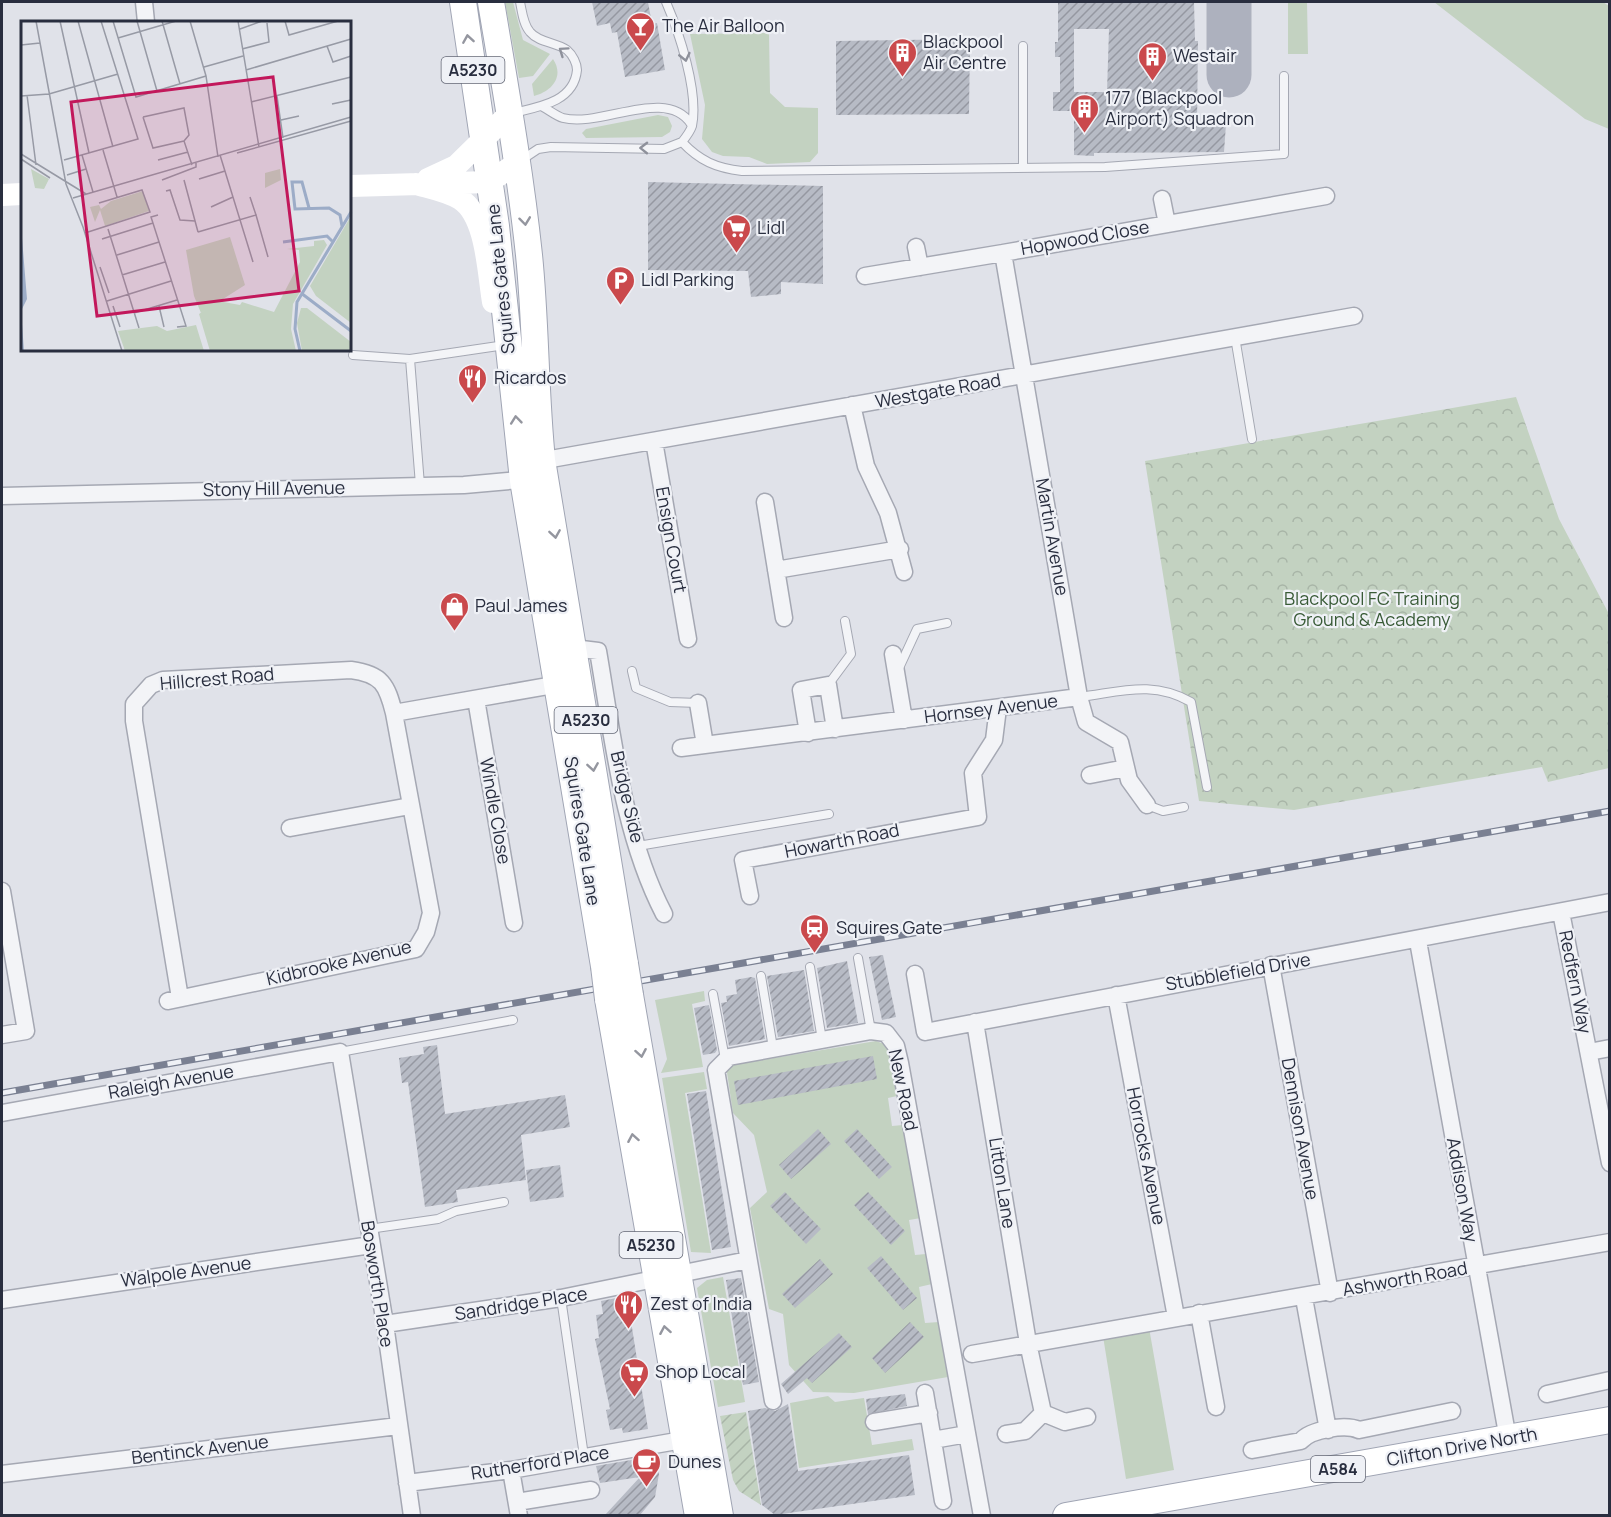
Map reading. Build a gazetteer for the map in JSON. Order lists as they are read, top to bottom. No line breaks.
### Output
{"streets":{"main road":["A5230","Squires Gate Lane","Clifton Drive North","A584"],"street":["Hopwood Close","Westgate Road","Stony Hill Avenue","Martin Avenue","Ensign Court","Hillcrest Road","Hornsey Avenue","Bridge Side","Windle Close","Howarth Road","Kidbrooke Avenue","Stubblefield Drive","Redfern Way","Raleigh Avenue","New Road","Dennison Avenue","Horrocks Avenue","Litton Lane","Addison Way","Walpole Avenue","Ashworth Road","Bosworth Place","Sandridge Place","Bentinck Avenue","Rutherford Place"]},"crossings":[["Hopwood Close","Westgate Road"],["Hopwood Close","Martin Avenue"],["Squires Gate Lane","Westgate Road"],["Squires Gate Lane","Stony Hill Avenue"],["Squires Gate Lane","Bridge Side"],["Squires Gate Lane","Sandridge Place"],["Squires Gate Lane","Rutherford Place"],["Westgate Road","Stony Hill Avenue"],["Westgate Road","Martin Avenue"],["Westgate Road","Ensign Court"],["Martin Avenue","Hornsey Avenue"],["Hillcrest Road","Kidbrooke Avenue"],["Hornsey Avenue","Howarth Road"],["Stubblefield Drive","Redfern Way"],["Stubblefield Drive","Dennison Avenue"],["Stubblefield Drive","Horrocks Avenue"],["Stubblefield Drive","Litton Lane"],["Stubblefield Drive","Addison Way"],["Raleigh Avenue","Bosworth Place"],["Dennison Avenue","Ashworth Road"],["Horrocks Avenue","Ashworth Road"],["Litton Lane","Ashworth Road"],["Addison Way","Ashworth Road"],["Addison Way","Clifton Drive North"],["Walpole Avenue","Bosworth Place"],["Bosworth Place","Sandridge Place"],["Bosworth Place","Bentinck Avenue"],["Bosworth Place","Rutherford Place"]],"parks":["Blackpool FC Training Ground & Academy"],"places":{"bar":["The Air Balloon"],"building":["Blackpool Air Centre","Westair","177 (Blackpool Airport) Squadron"],"supermarket":["Lidl","Shop Local"],"parking":["Lidl Parking"],"restaurant":["Ricardos","Zest of India"],"shop":["Paul James"],"station":["Squires Gate"],"cafe":["Dunes"]}}
